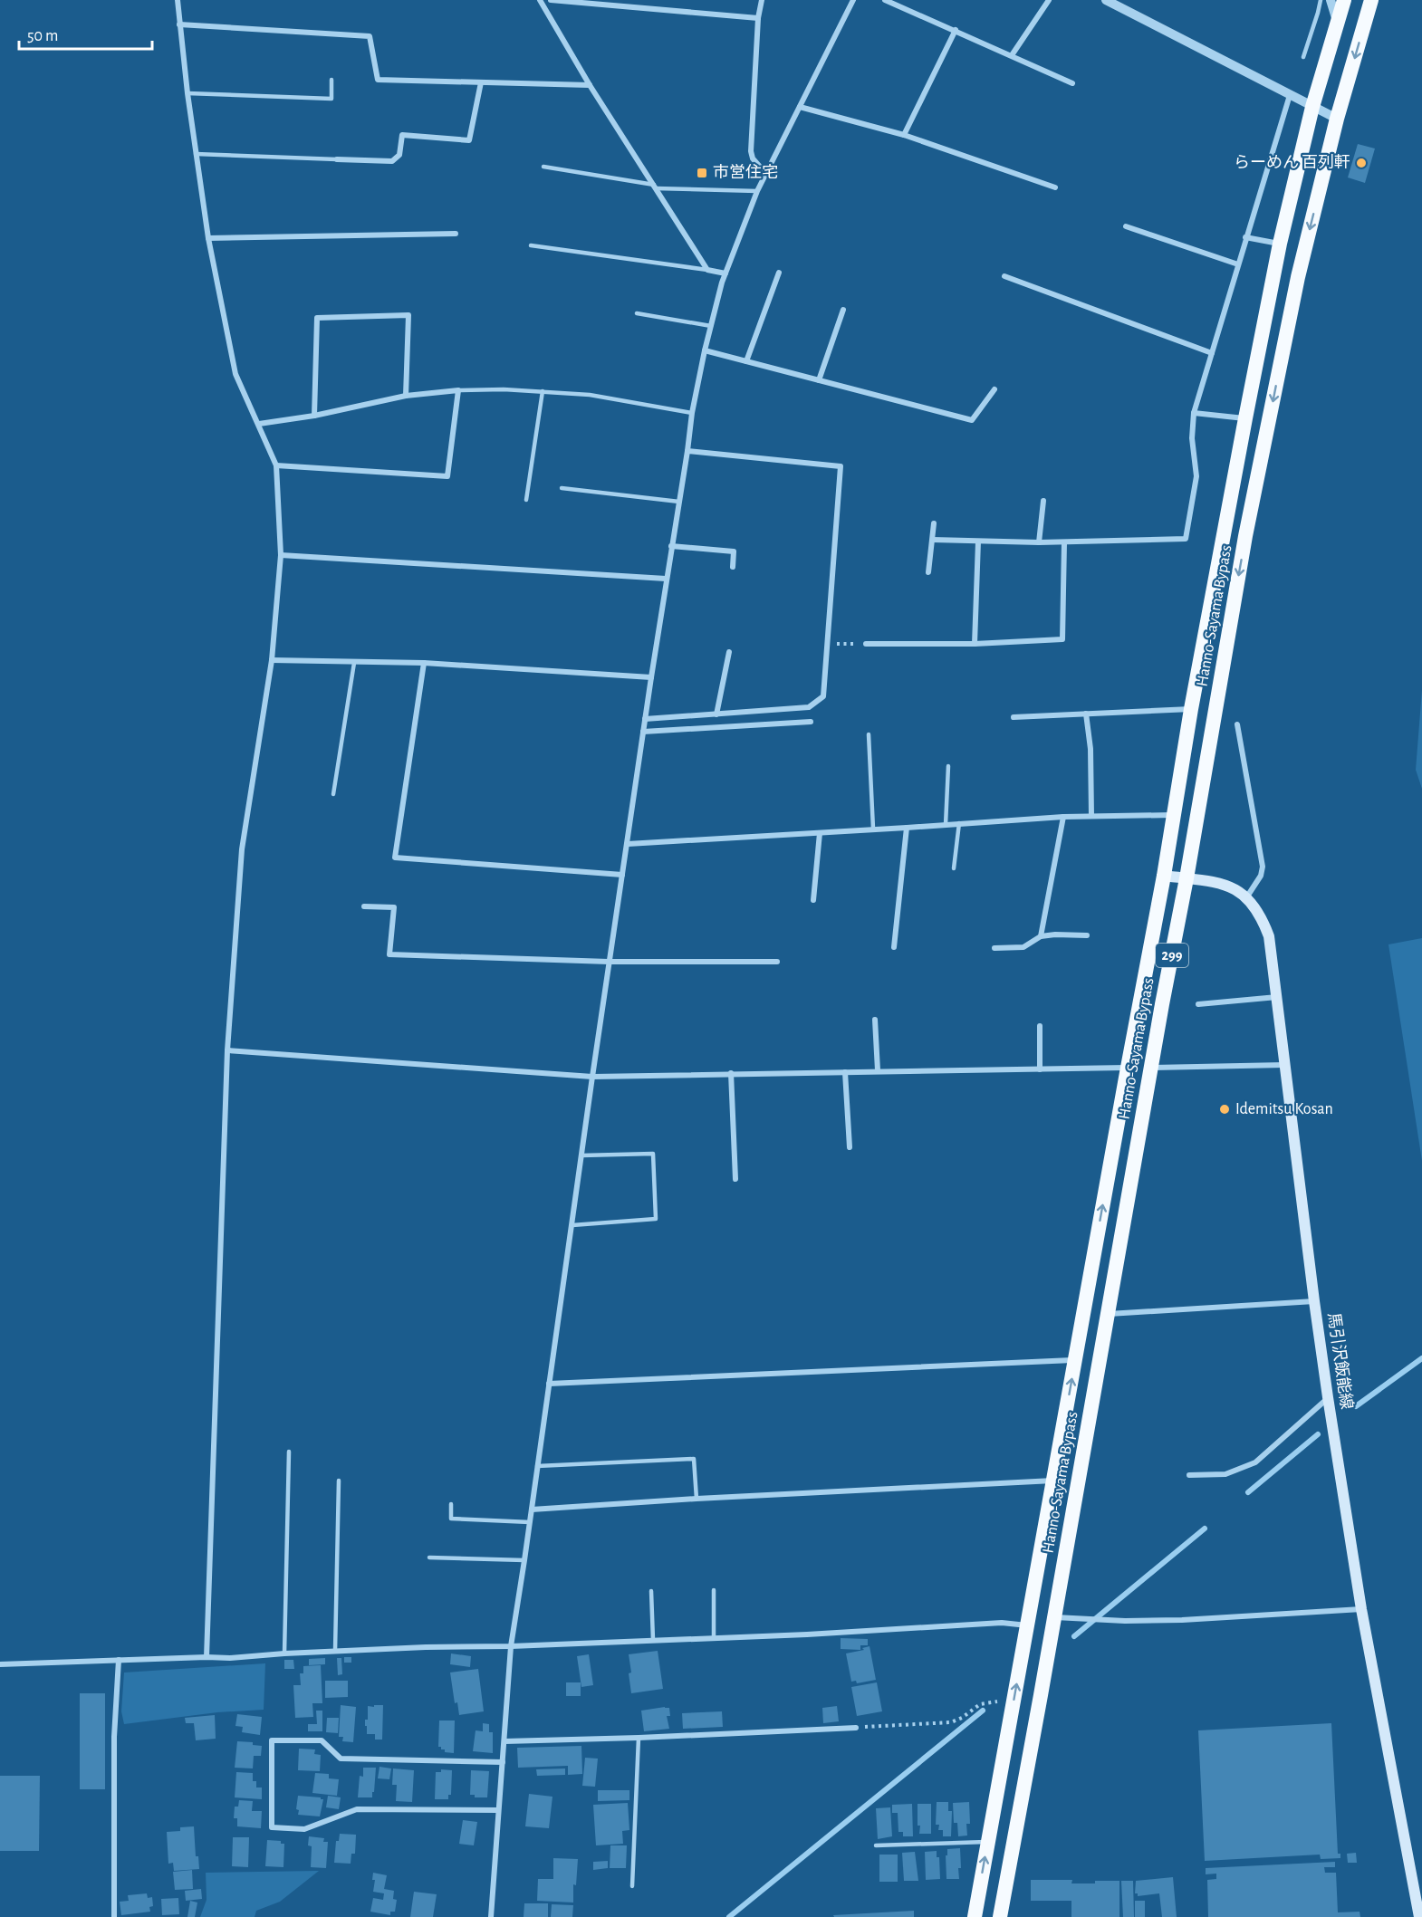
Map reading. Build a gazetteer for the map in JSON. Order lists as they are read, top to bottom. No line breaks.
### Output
{"streets":{"highway":["Hanno-Sayama Bypass","299"],"main road":["馬引沢飯能線"]},"places":{"other":["らーめん 百列軒","Idemitsu Kosan"],"transit":["市営住宅"]},"scale_bar":"50 m"}
